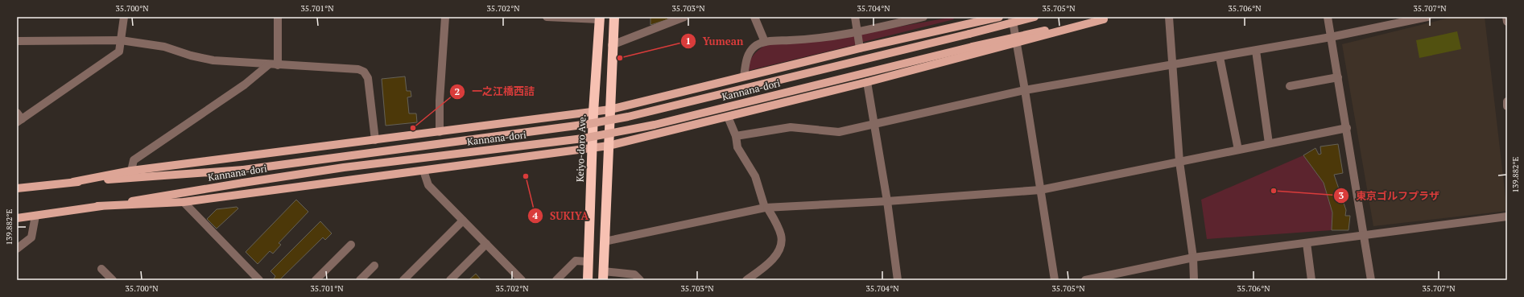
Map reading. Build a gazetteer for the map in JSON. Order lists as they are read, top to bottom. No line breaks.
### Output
{"streets":{"highway":["Keiyo-doro Ave."],"main road":["Kannana-dori"]},"places":["Yumean","一之江橋西詰","SUKIYA","東京ゴルフプラザ"],"coordinates":["35.700°N","35.701°N","35.702°N","35.703°N","35.704°N","35.705°N","35.706°N","35.707°N","139.882°E"]}
